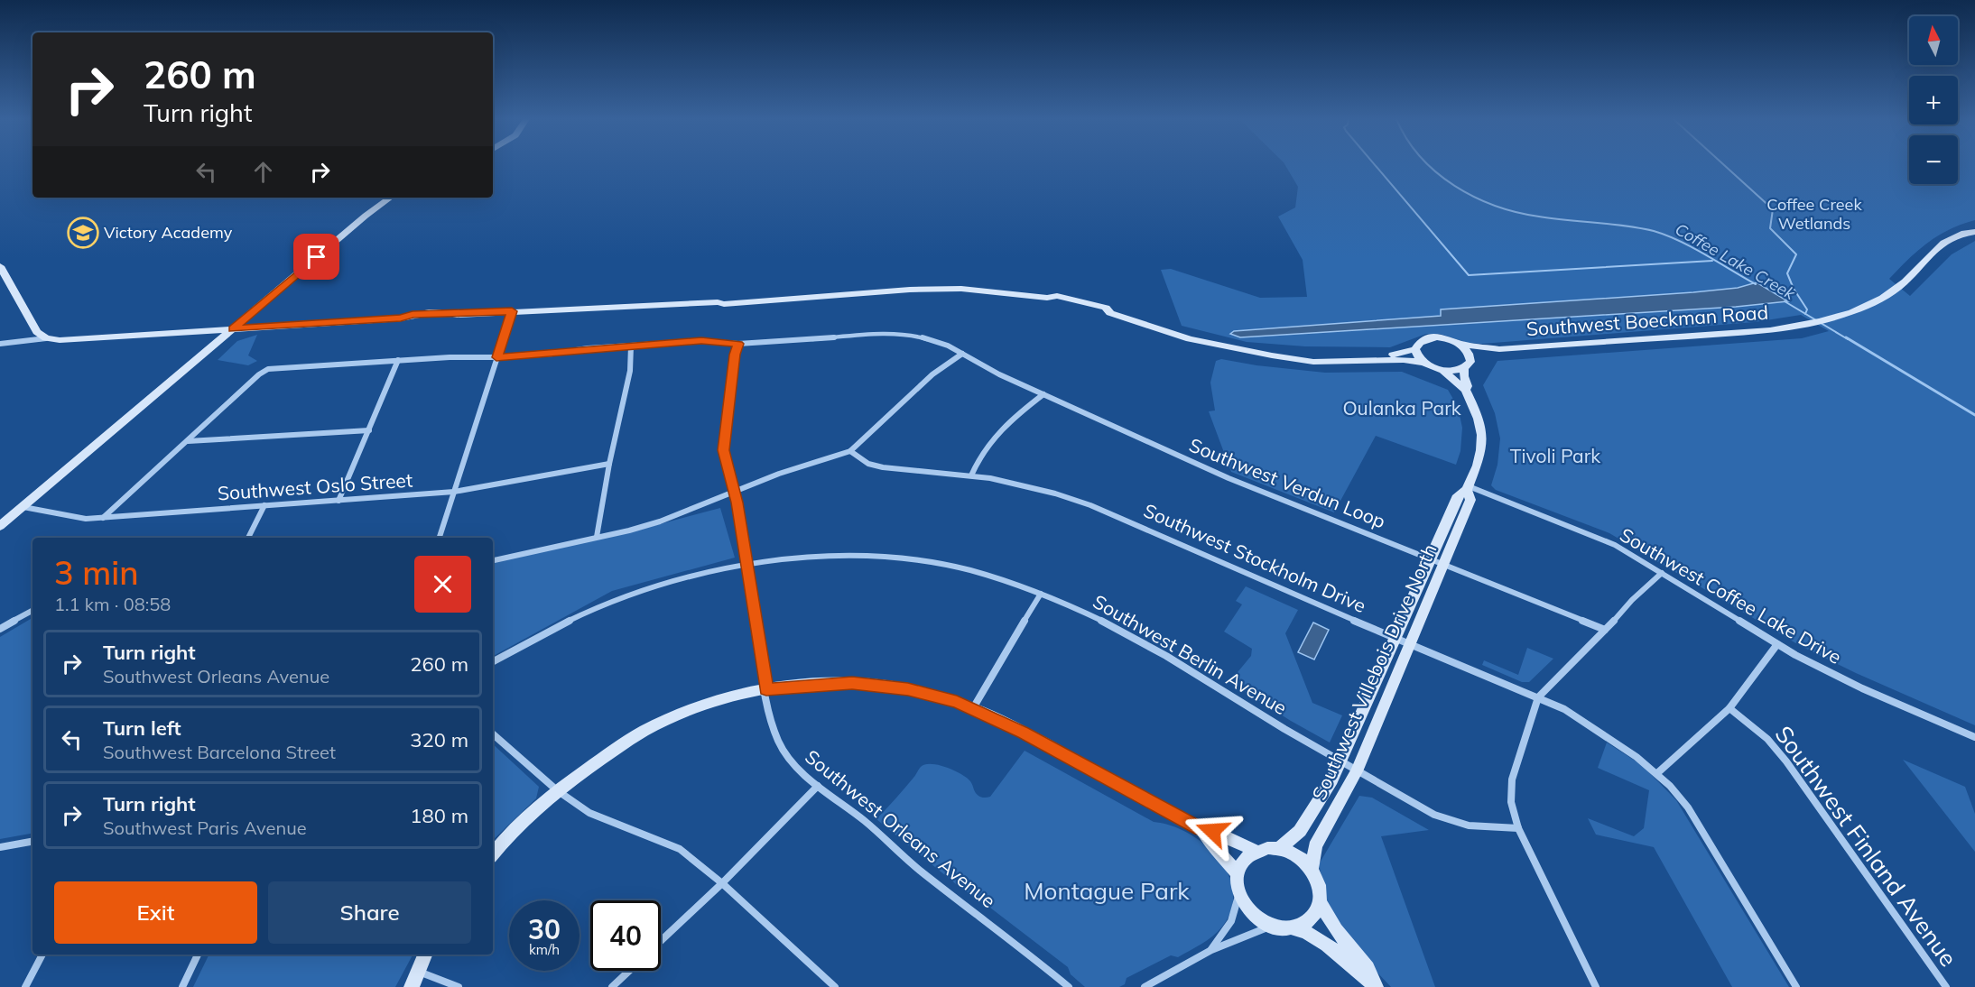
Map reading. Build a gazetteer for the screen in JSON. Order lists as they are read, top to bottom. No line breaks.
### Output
{"streets":{"main road":["Southwest Boeckman Road","Southwest Villebois Drive North"],"street":["Southwest Verdun Loop","Southwest Oslo Street","Southwest Stockholm Drive","Southwest Coffee Lake Drive","Southwest Berlin Avenue","Southwest Orleans Avenue","Southwest Finland Avenue"]},"crossings":[["Southwest Boeckman Road","Southwest Villebois Drive North"],["Southwest Verdun Loop","Southwest Villebois Drive North"],["Southwest Verdun Loop","Southwest Orleans Avenue"],["Southwest Stockholm Drive","Southwest Villebois Drive North"],["Southwest Coffee Lake Drive","Southwest Villebois Drive North"],["Southwest Berlin Avenue","Southwest Villebois Drive North"],["Southwest Berlin Avenue","Southwest Orleans Avenue"]],"water":["Coffee Lake Creek"],"parks":["Coffee Creek Wetlands","Oulanka Park","Tivoli Park","Montague Park"],"places":{"school or university":["Victory Academy"]},"north":"top","page":{"map_buttons":["+","−"],"turn":["260 m","Turn right"],"heading":["3 min","1.1 km · 08:58"],"list":[{"name":"Turn right","note":"Southwest Orleans Avenue","value":"260 m"},{"name":"Turn left","note":"Southwest Barcelona Street","value":"320 m"},{"name":"Turn right","note":"Southwest Paris Avenue","value":"180 m"}],"buttons":["Exit","Share"],"speed":"30 km/h","limit":"40"}}
